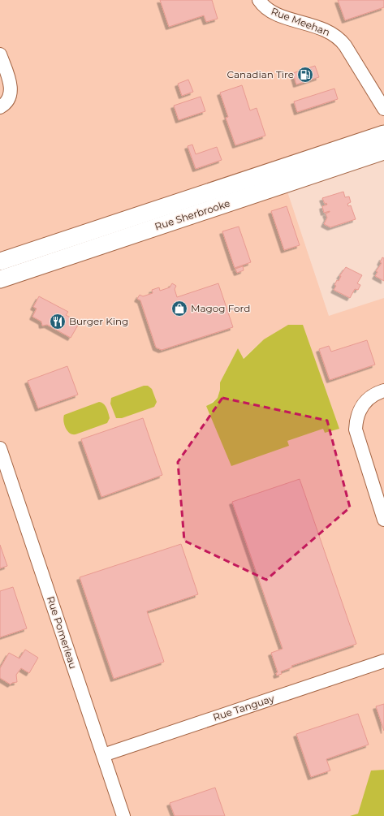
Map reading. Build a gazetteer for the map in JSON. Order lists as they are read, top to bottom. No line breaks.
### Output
{"streets":{"main road":["Rue Sherbrooke"],"street":["Rue Meehan","Rue Pomerleau","Rue Tanguay"]},"crossings":[["Rue Pomerleau","Rue Tanguay"]],"places":{"fuel station":["Canadian Tire"],"shop":["Magog Ford"],"restaurant":["Burger King"]}}
